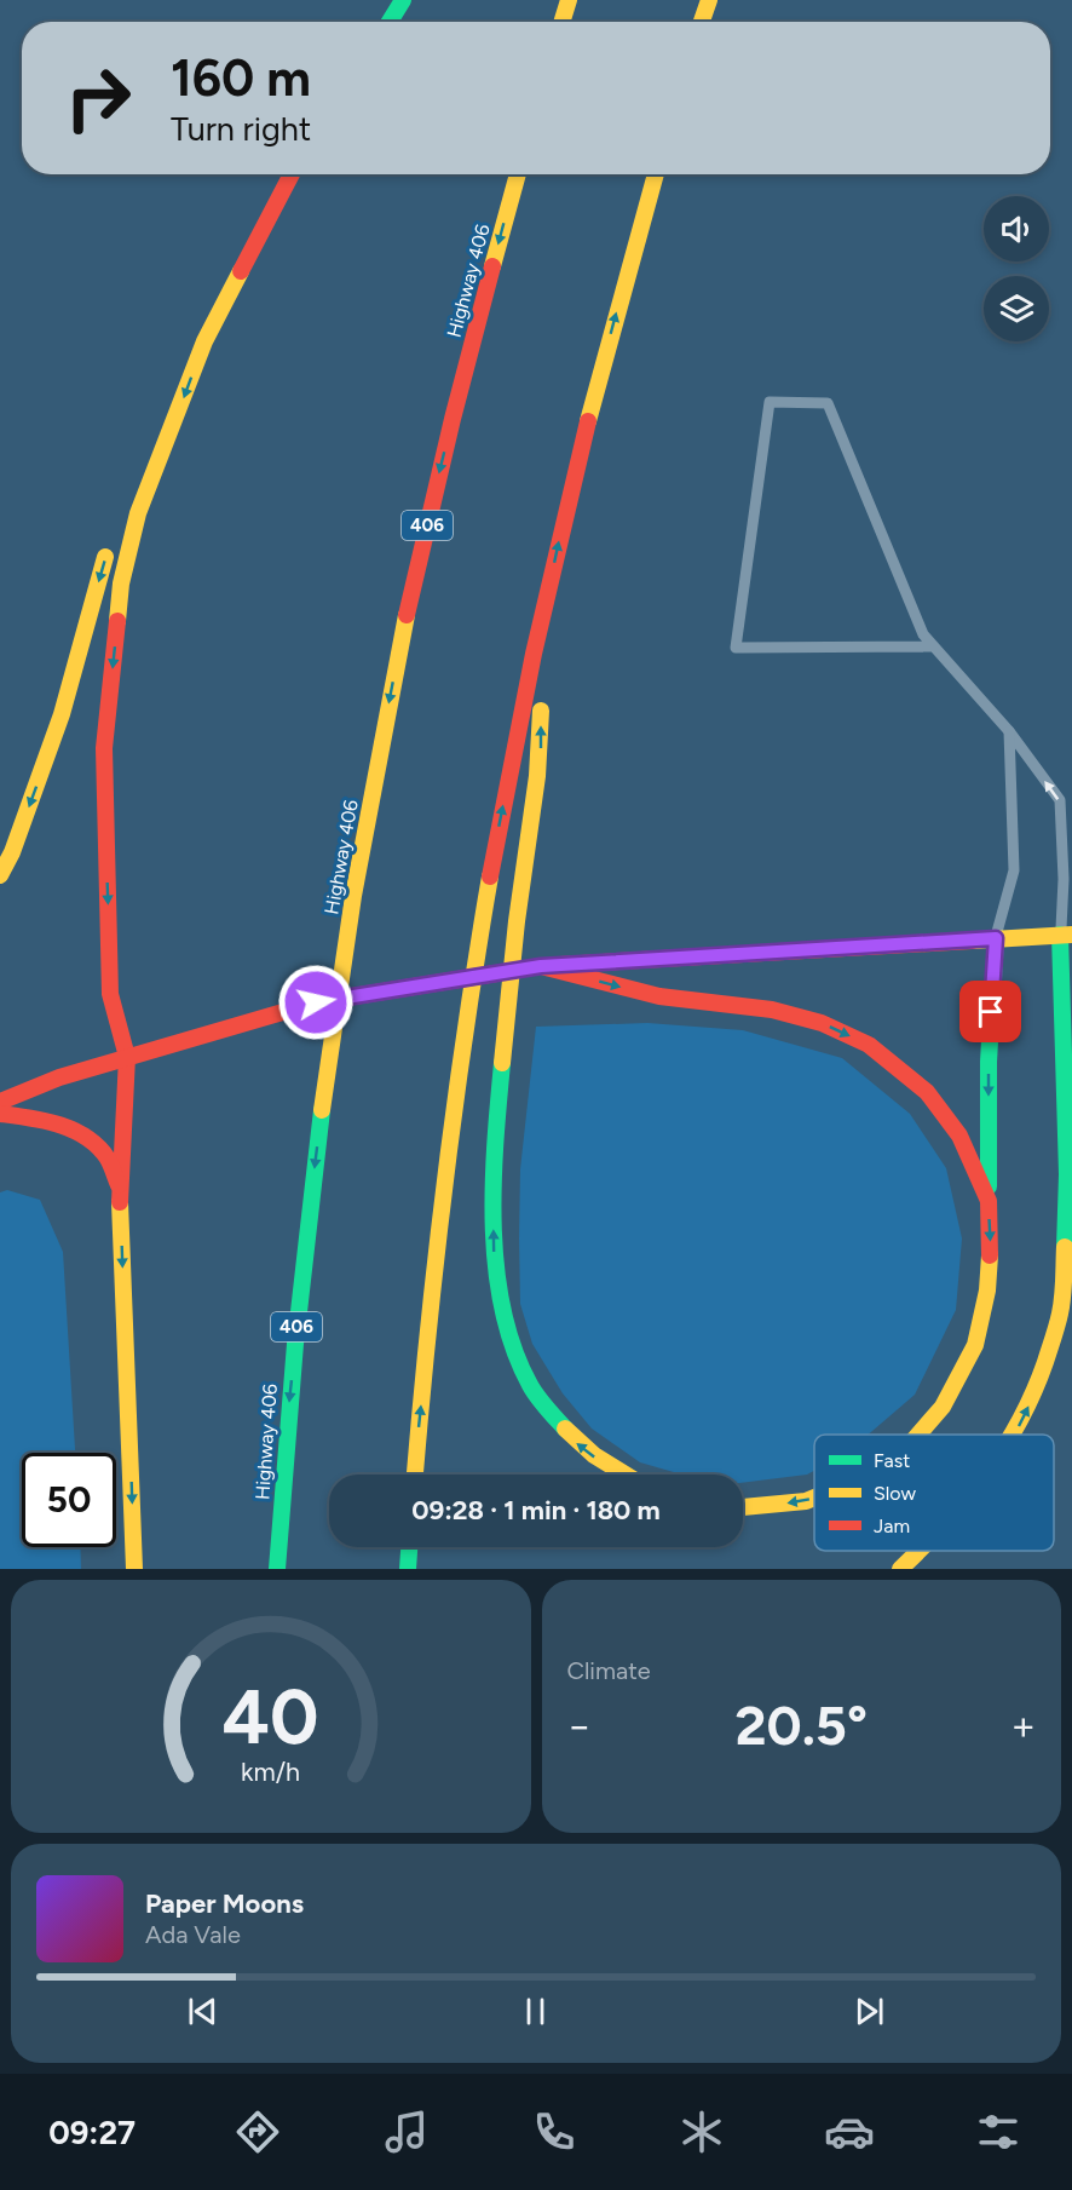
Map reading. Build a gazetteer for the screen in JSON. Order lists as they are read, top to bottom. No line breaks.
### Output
{"streets":{"main road":["Highway 406","406"]},"legend":["Fast","Slow","Jam"],"page":{"turn":["160 m","Turn right"],"limit":"50","trip":"09:28 · 1 min · 180 m","tile":"Climate","heat":["−","20.5°","+"],"song":["Paper Moons","Ada Vale"],"tabs":"09:27","gauge":["40","km/h"]}}
